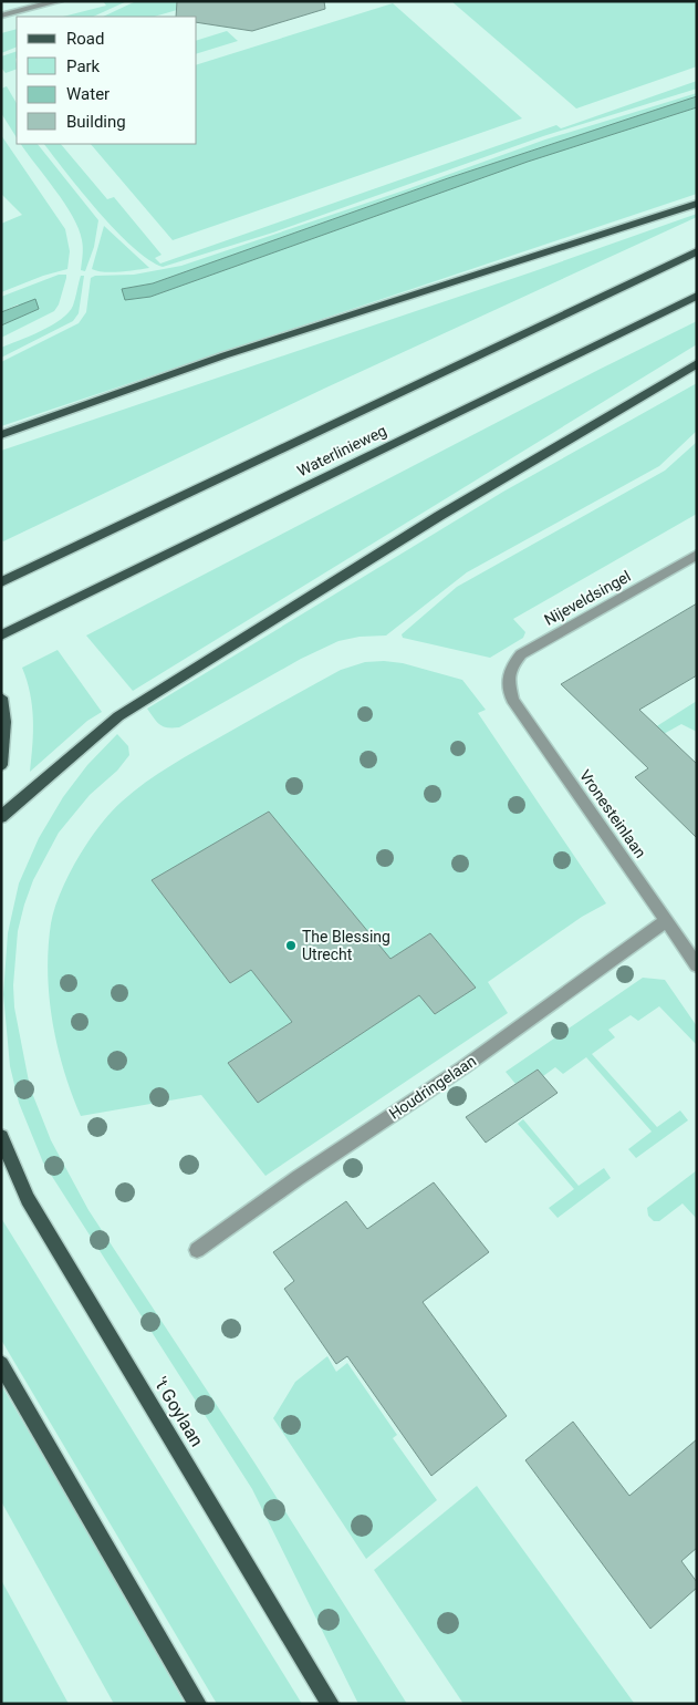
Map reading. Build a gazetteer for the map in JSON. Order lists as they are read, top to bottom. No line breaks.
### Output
{"streets":{"main road":["Waterlinieweg","'t Goylaan"],"street":["Nijeveldsingel","Vronesteinlaan","Houdringelaan"]},"crossings":[["Nijeveldsingel","Vronesteinlaan"],["Vronesteinlaan","Houdringelaan"]],"places":["The Blessing Utrecht"],"legend":["Road","Park","Water","Building"]}
